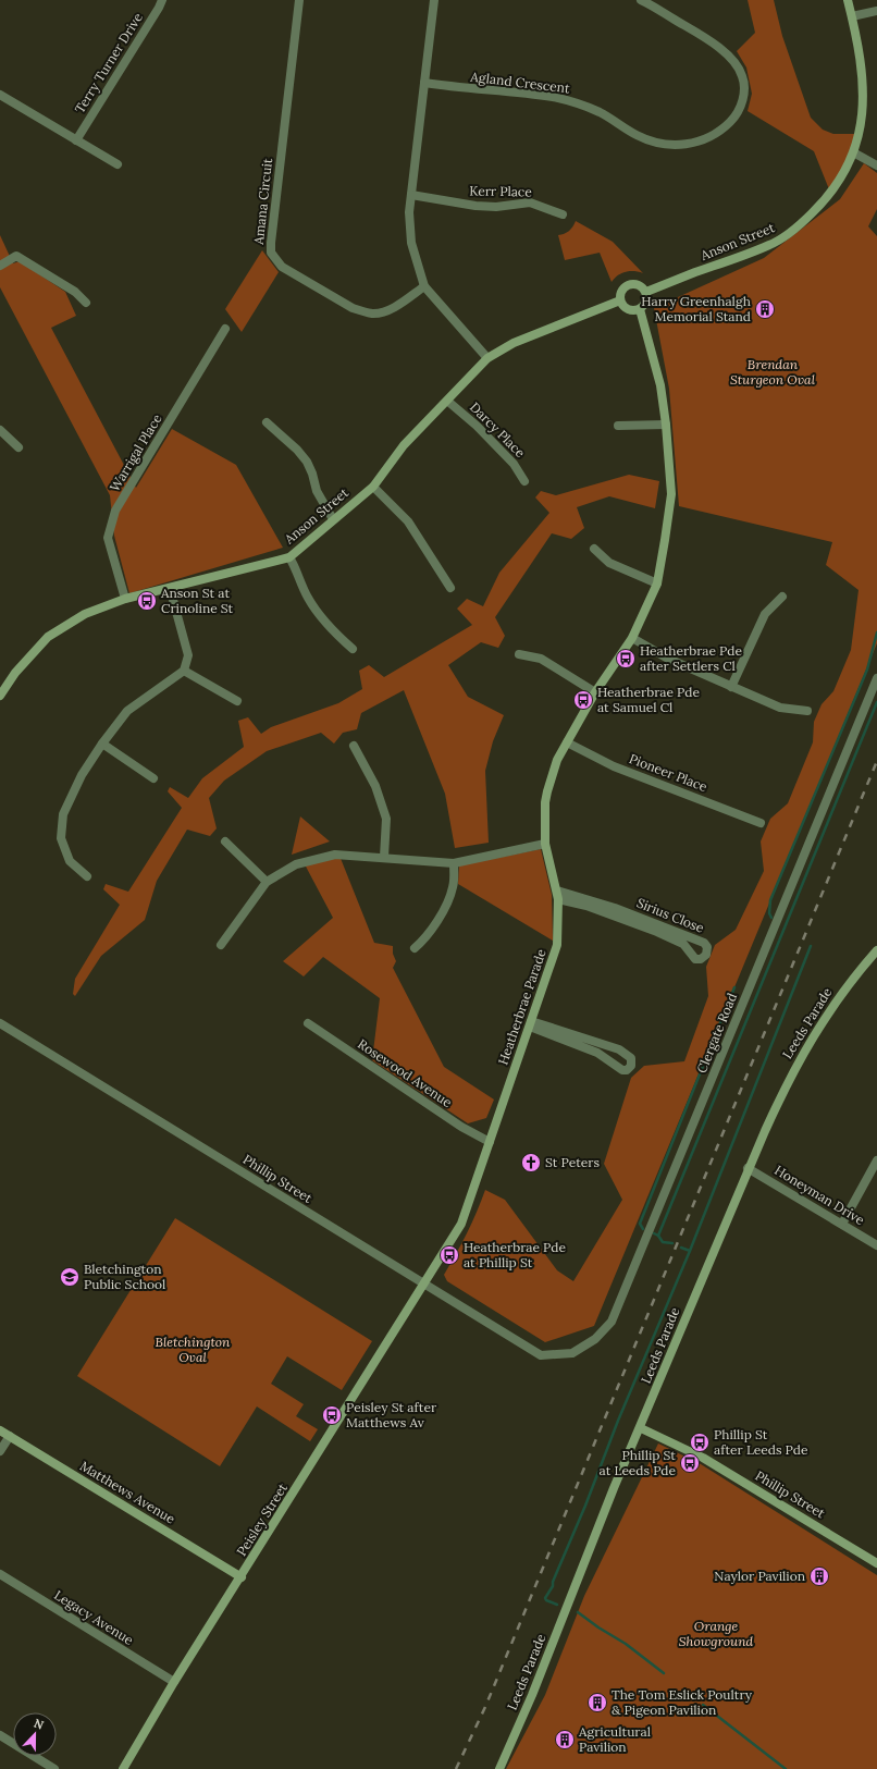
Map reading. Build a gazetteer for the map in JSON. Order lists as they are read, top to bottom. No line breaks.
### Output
{"streets":{"street":["Terry Turner Drive","Agland Crescent","Kerr Place","Amana Circuit","Anson Street","Darcy Place","Warrigal Place","Pioneer Place","Sirius Close","Heatherbrae Parade","Leeds Parade","Clergate Road","Rosewood Avenue","Phillip Street","Honeyman Drive","Matthews Avenue","Peisley Street","Legacy Avenue"]},"crossings":[["Anson Street","Darcy Place"],["Anson Street","Warrigal Place"],["Anson Street","Heatherbrae Parade"],["Pioneer Place","Heatherbrae Parade"],["Sirius Close","Heatherbrae Parade"],["Heatherbrae Parade","Rosewood Avenue"],["Heatherbrae Parade","Phillip Street"],["Heatherbrae Parade","Peisley Street"],["Leeds Parade","Phillip Street"],["Leeds Parade","Honeyman Drive"],["Clergate Road","Phillip Street"],["Phillip Street","Peisley Street"],["Matthews Avenue","Peisley Street"],["Peisley Street","Legacy Avenue"]],"parks":["Brendan Sturgeon Oval","Bletchington Oval","Orange Showground"],"places":{"building":["Harry Greenhalgh Memorial Stand","Naylor Pavilion","The Tom Eslick Poultry & Pigeon Pavilion","Agricultural Pavilion"],"bus stop":["Anson St at Crinoline St","Heatherbrae Pde after Settlers Cl","Heatherbrae Pde at Samuel Cl","Heatherbrae Pde at Phillip St","Peisley St after Matthews Av","Phillip St after Leeds Pde","Phillip St at Leeds Pde"],"church":["St Peters"],"school or university":["Bletchington Public School"]},"north":"top"}
